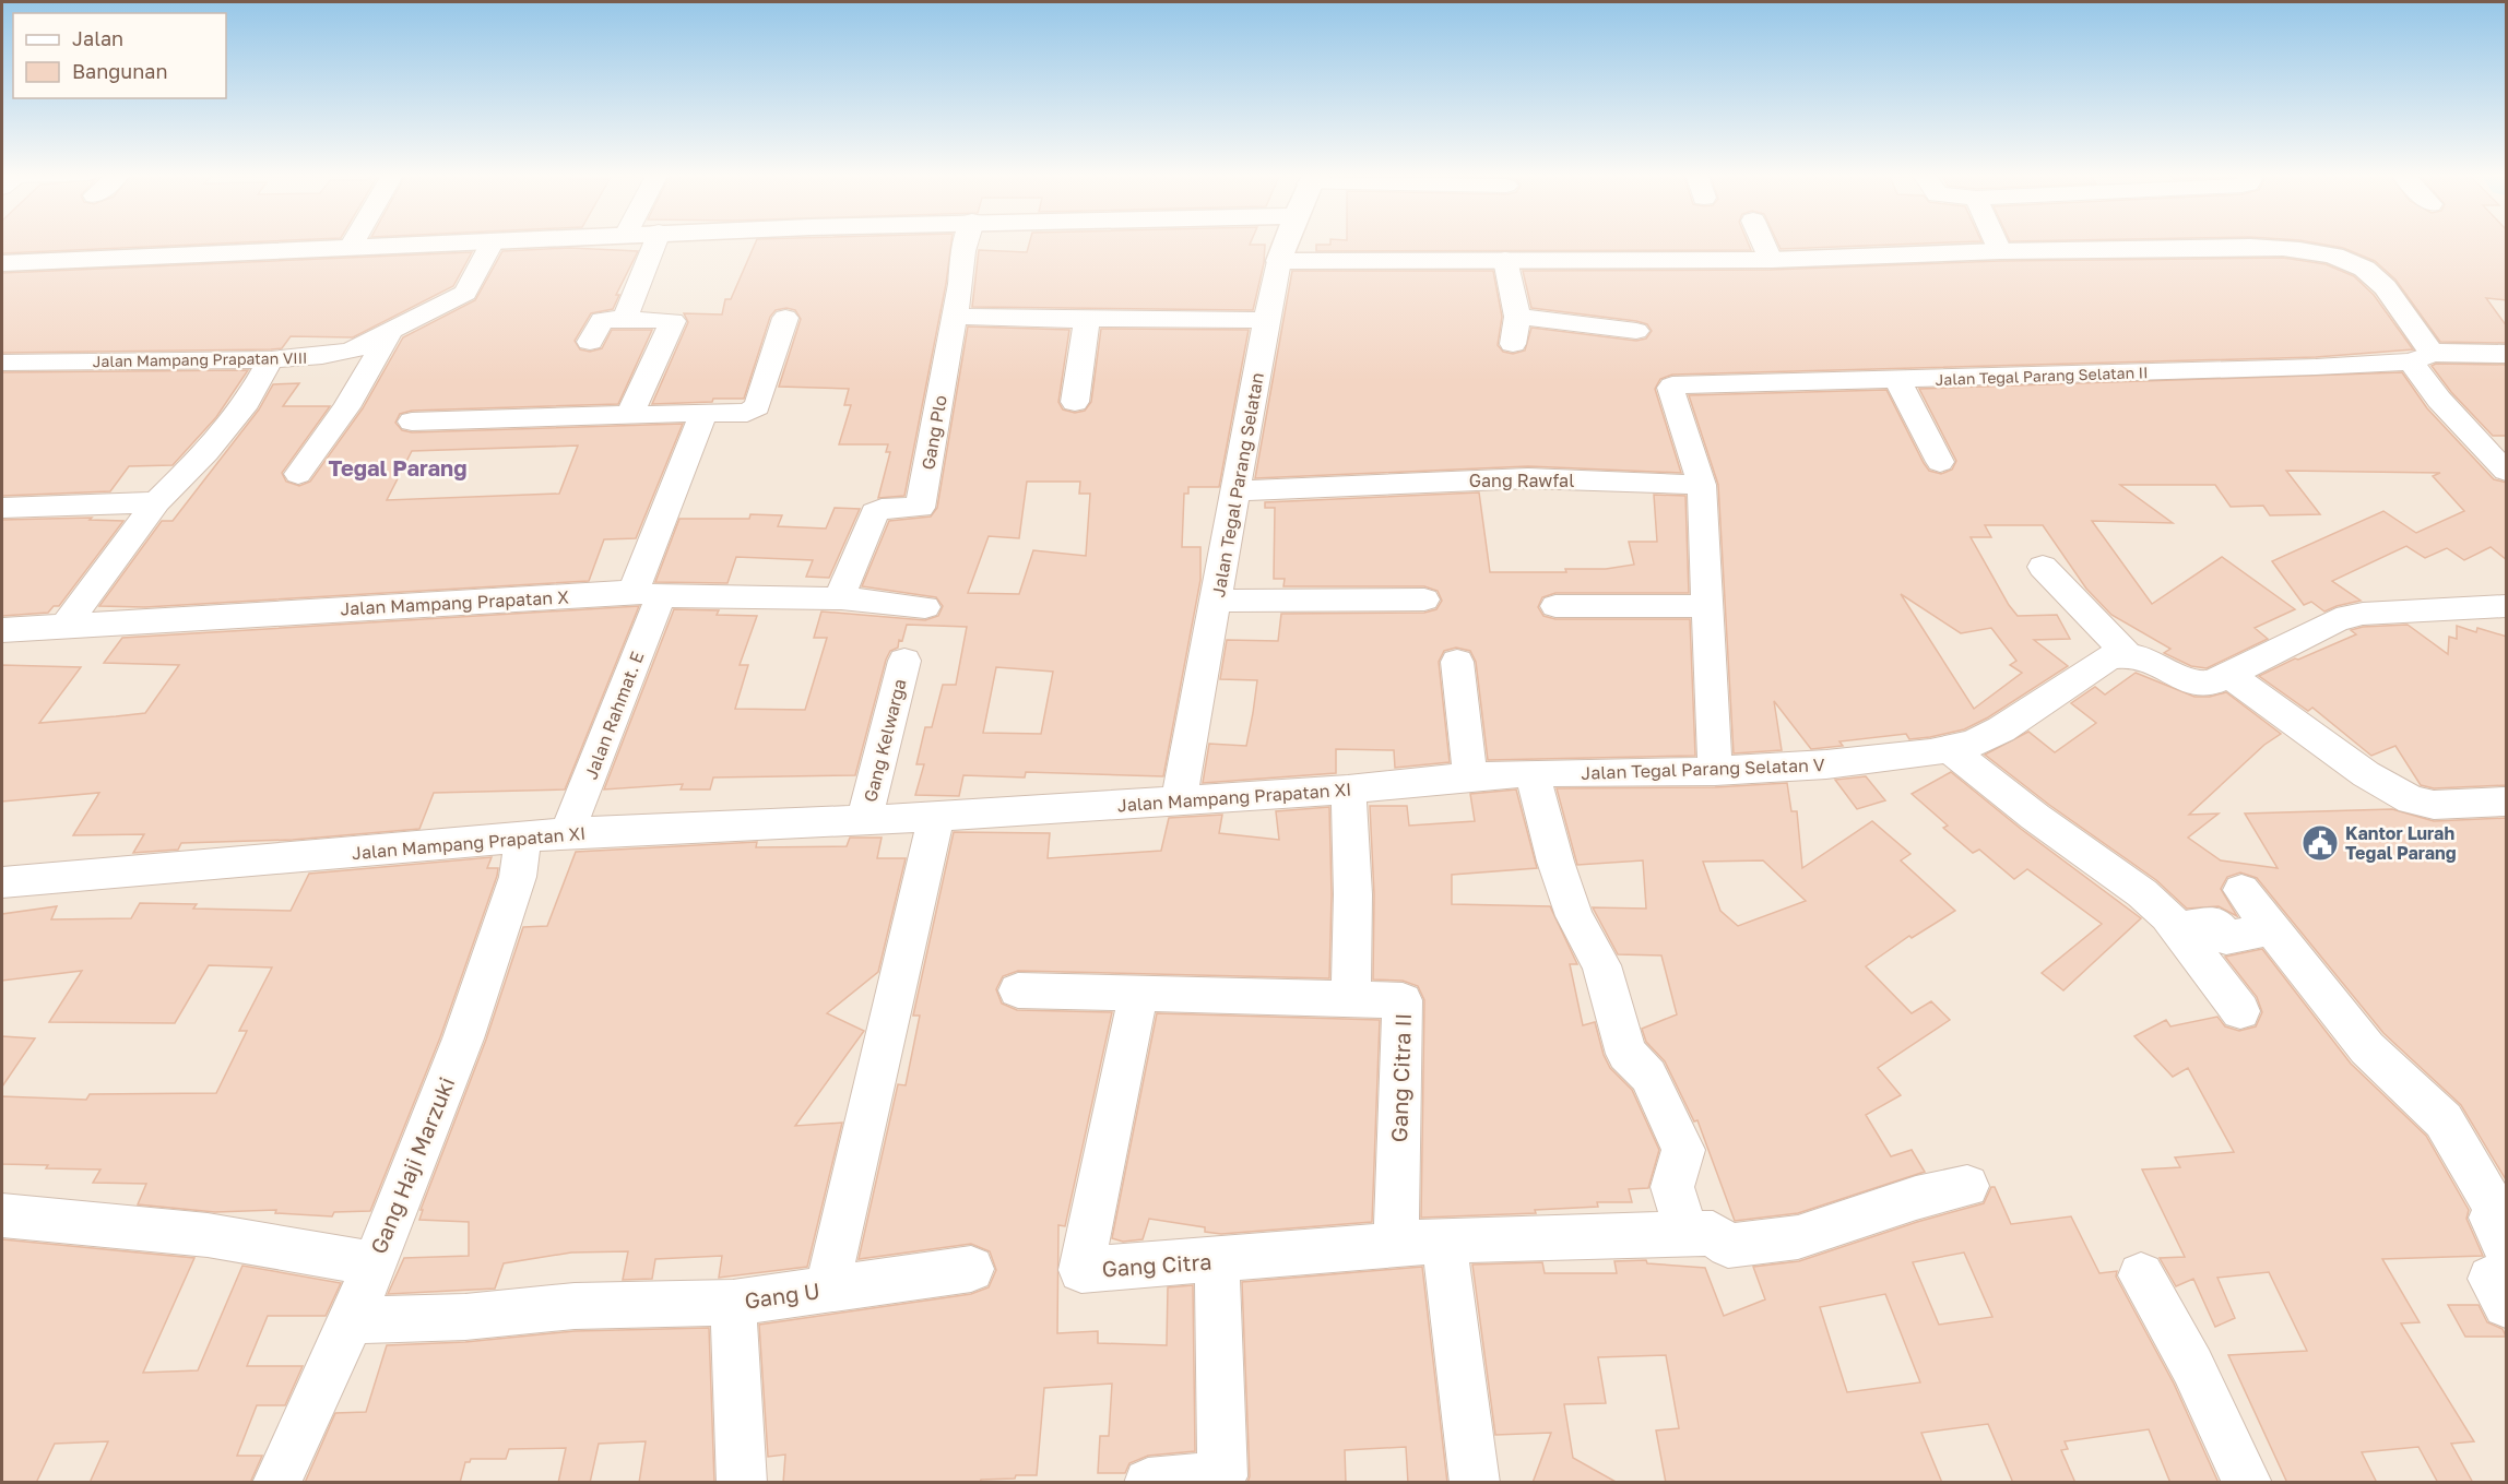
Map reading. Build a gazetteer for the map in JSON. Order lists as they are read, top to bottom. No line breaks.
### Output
{"streets":{"street":["Jalan Mampang Prapatan VIII","Jalan Tegal Parang Selatan II","Gang Plo","Gang Rawfal","Jalan Tegal Parang Selatan","Jalan Mampang Prapatan X","Jalan Rahmat. E","Gang Kelwarga","Jalan Tegal Parang Selatan V","Jalan Mampang Prapatan XI","Gang Citra II","Gang Haji Marzuki","Gang Citra","Gang U"]},"crossings":[["Jalan Tegal Parang Selatan II","Gang Rawfal"],["Gang Plo","Jalan Mampang Prapatan X"],["Gang Rawfal","Jalan Tegal Parang Selatan"],["Jalan Tegal Parang Selatan","Jalan Mampang Prapatan XI"],["Jalan Mampang Prapatan X","Jalan Rahmat. E"],["Jalan Rahmat. E","Jalan Mampang Prapatan XI"],["Gang Kelwarga","Jalan Mampang Prapatan XI"],["Jalan Tegal Parang Selatan V","Jalan Mampang Prapatan XI"],["Jalan Mampang Prapatan XI","Gang Haji Marzuki"],["Gang Citra II","Gang Citra"]],"districts":["Tegal Parang"],"places":{"public building":["Kantor Lurah Tegal Parang"]},"legend":["Jalan","Bangunan"]}
